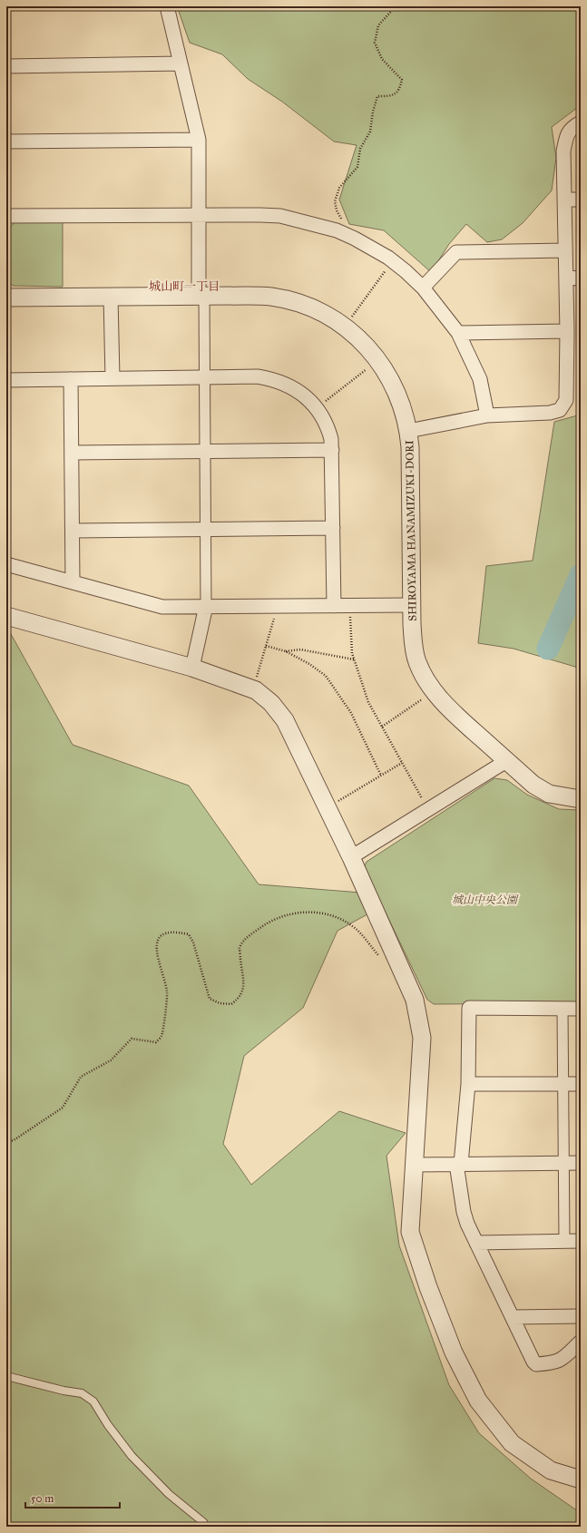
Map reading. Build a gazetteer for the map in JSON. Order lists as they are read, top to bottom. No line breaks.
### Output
{"streets":{"street":["SHIROYAMA HANAMIZUKI-DORI"]},"districts":["城山町一丁目"],"parks":["城山中央公園"],"scale_bar":"50 m"}
